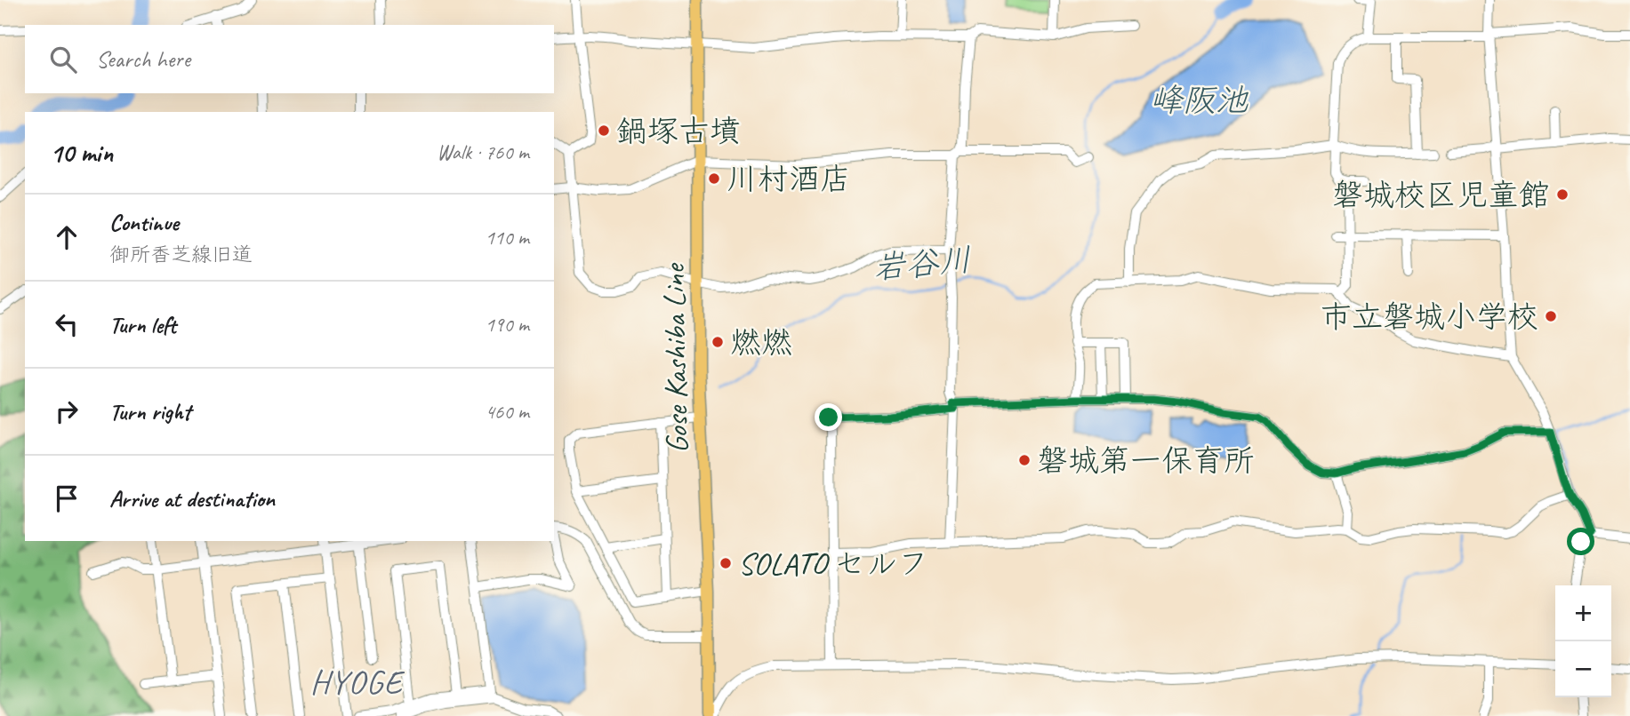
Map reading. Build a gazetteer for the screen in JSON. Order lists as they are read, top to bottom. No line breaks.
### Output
{"streets":{"main road":["Gose Kashiba Line"]},"districts":["HYOGE"],"water":["峰阪池","岩谷川"],"places":["鍋塚古墳","川村酒店","磐城校区児童館","市立磐城小学校","燃燃","磐城第一保育所","SOLATO セルフ"],"page":{"search":"Search here","heading":["10 min","Walk · 760 m"],"list":[["Continue","御所香芝線旧道","110 m"],["Turn left","190 m"],["Turn right","460 m"],"Arrive at destination"],"map_buttons":["+","−"]}}
